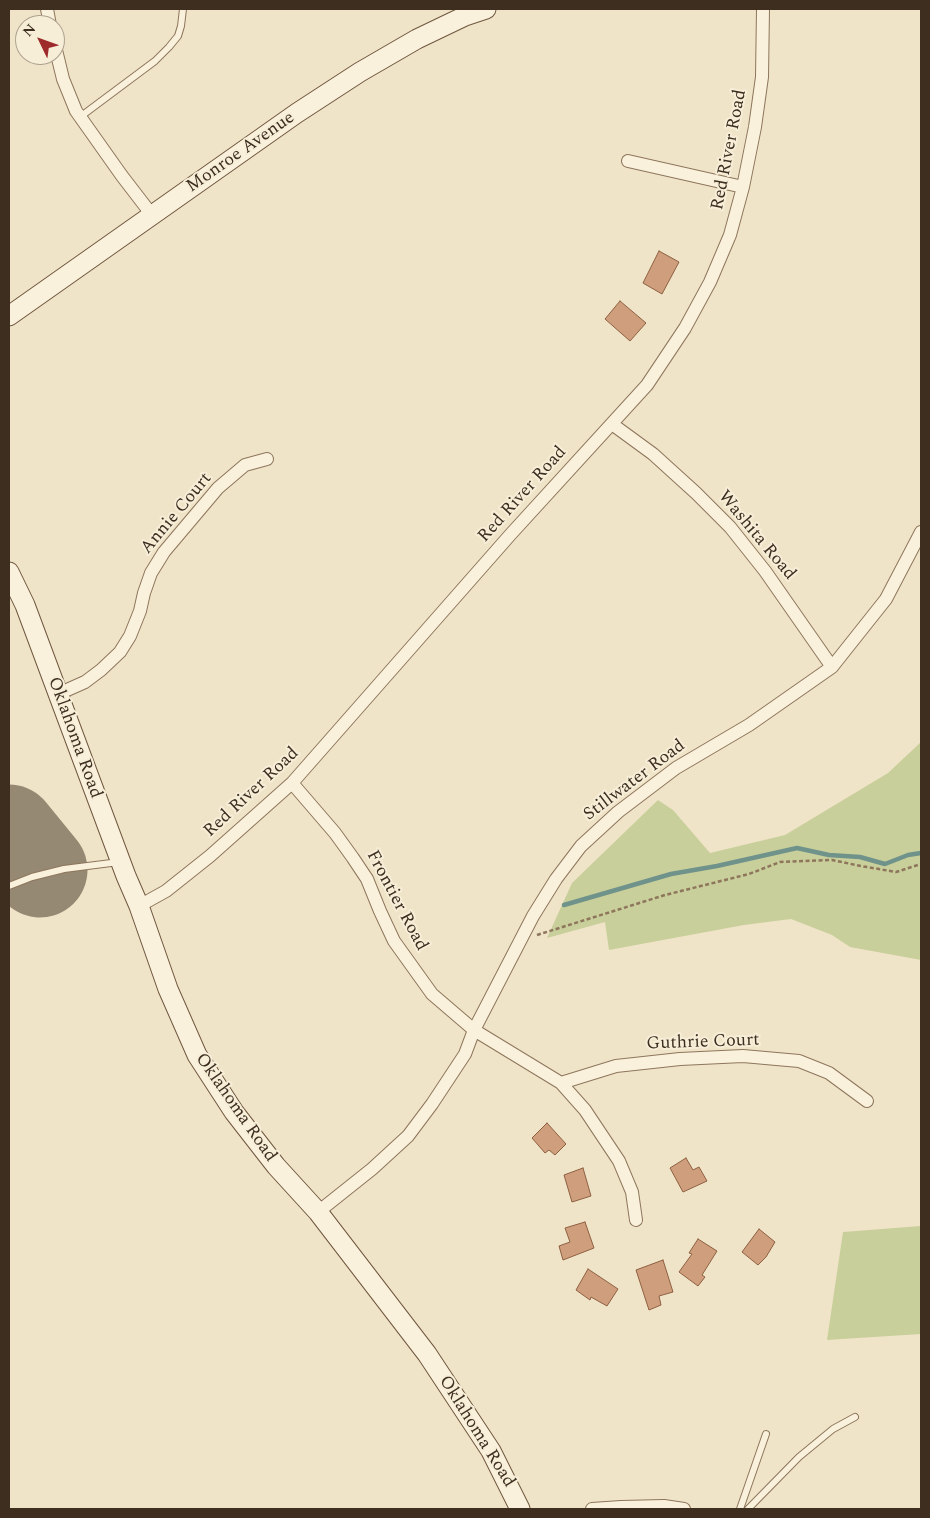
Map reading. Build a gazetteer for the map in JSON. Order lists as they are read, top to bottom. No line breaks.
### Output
{"streets":{"street":["Red River Road","Monroe Avenue","Annie Court","Washita Road","Oklahoma Road","Stillwater Road","Frontier Road","Guthrie Court"]},"crossings":[["Red River Road","Washita Road"],["Red River Road","Oklahoma Road"],["Red River Road","Frontier Road"],["Annie Court","Oklahoma Road"],["Washita Road","Stillwater Road"],["Oklahoma Road","Stillwater Road"],["Stillwater Road","Frontier Road"],["Frontier Road","Guthrie Court"]],"north":"top left"}
